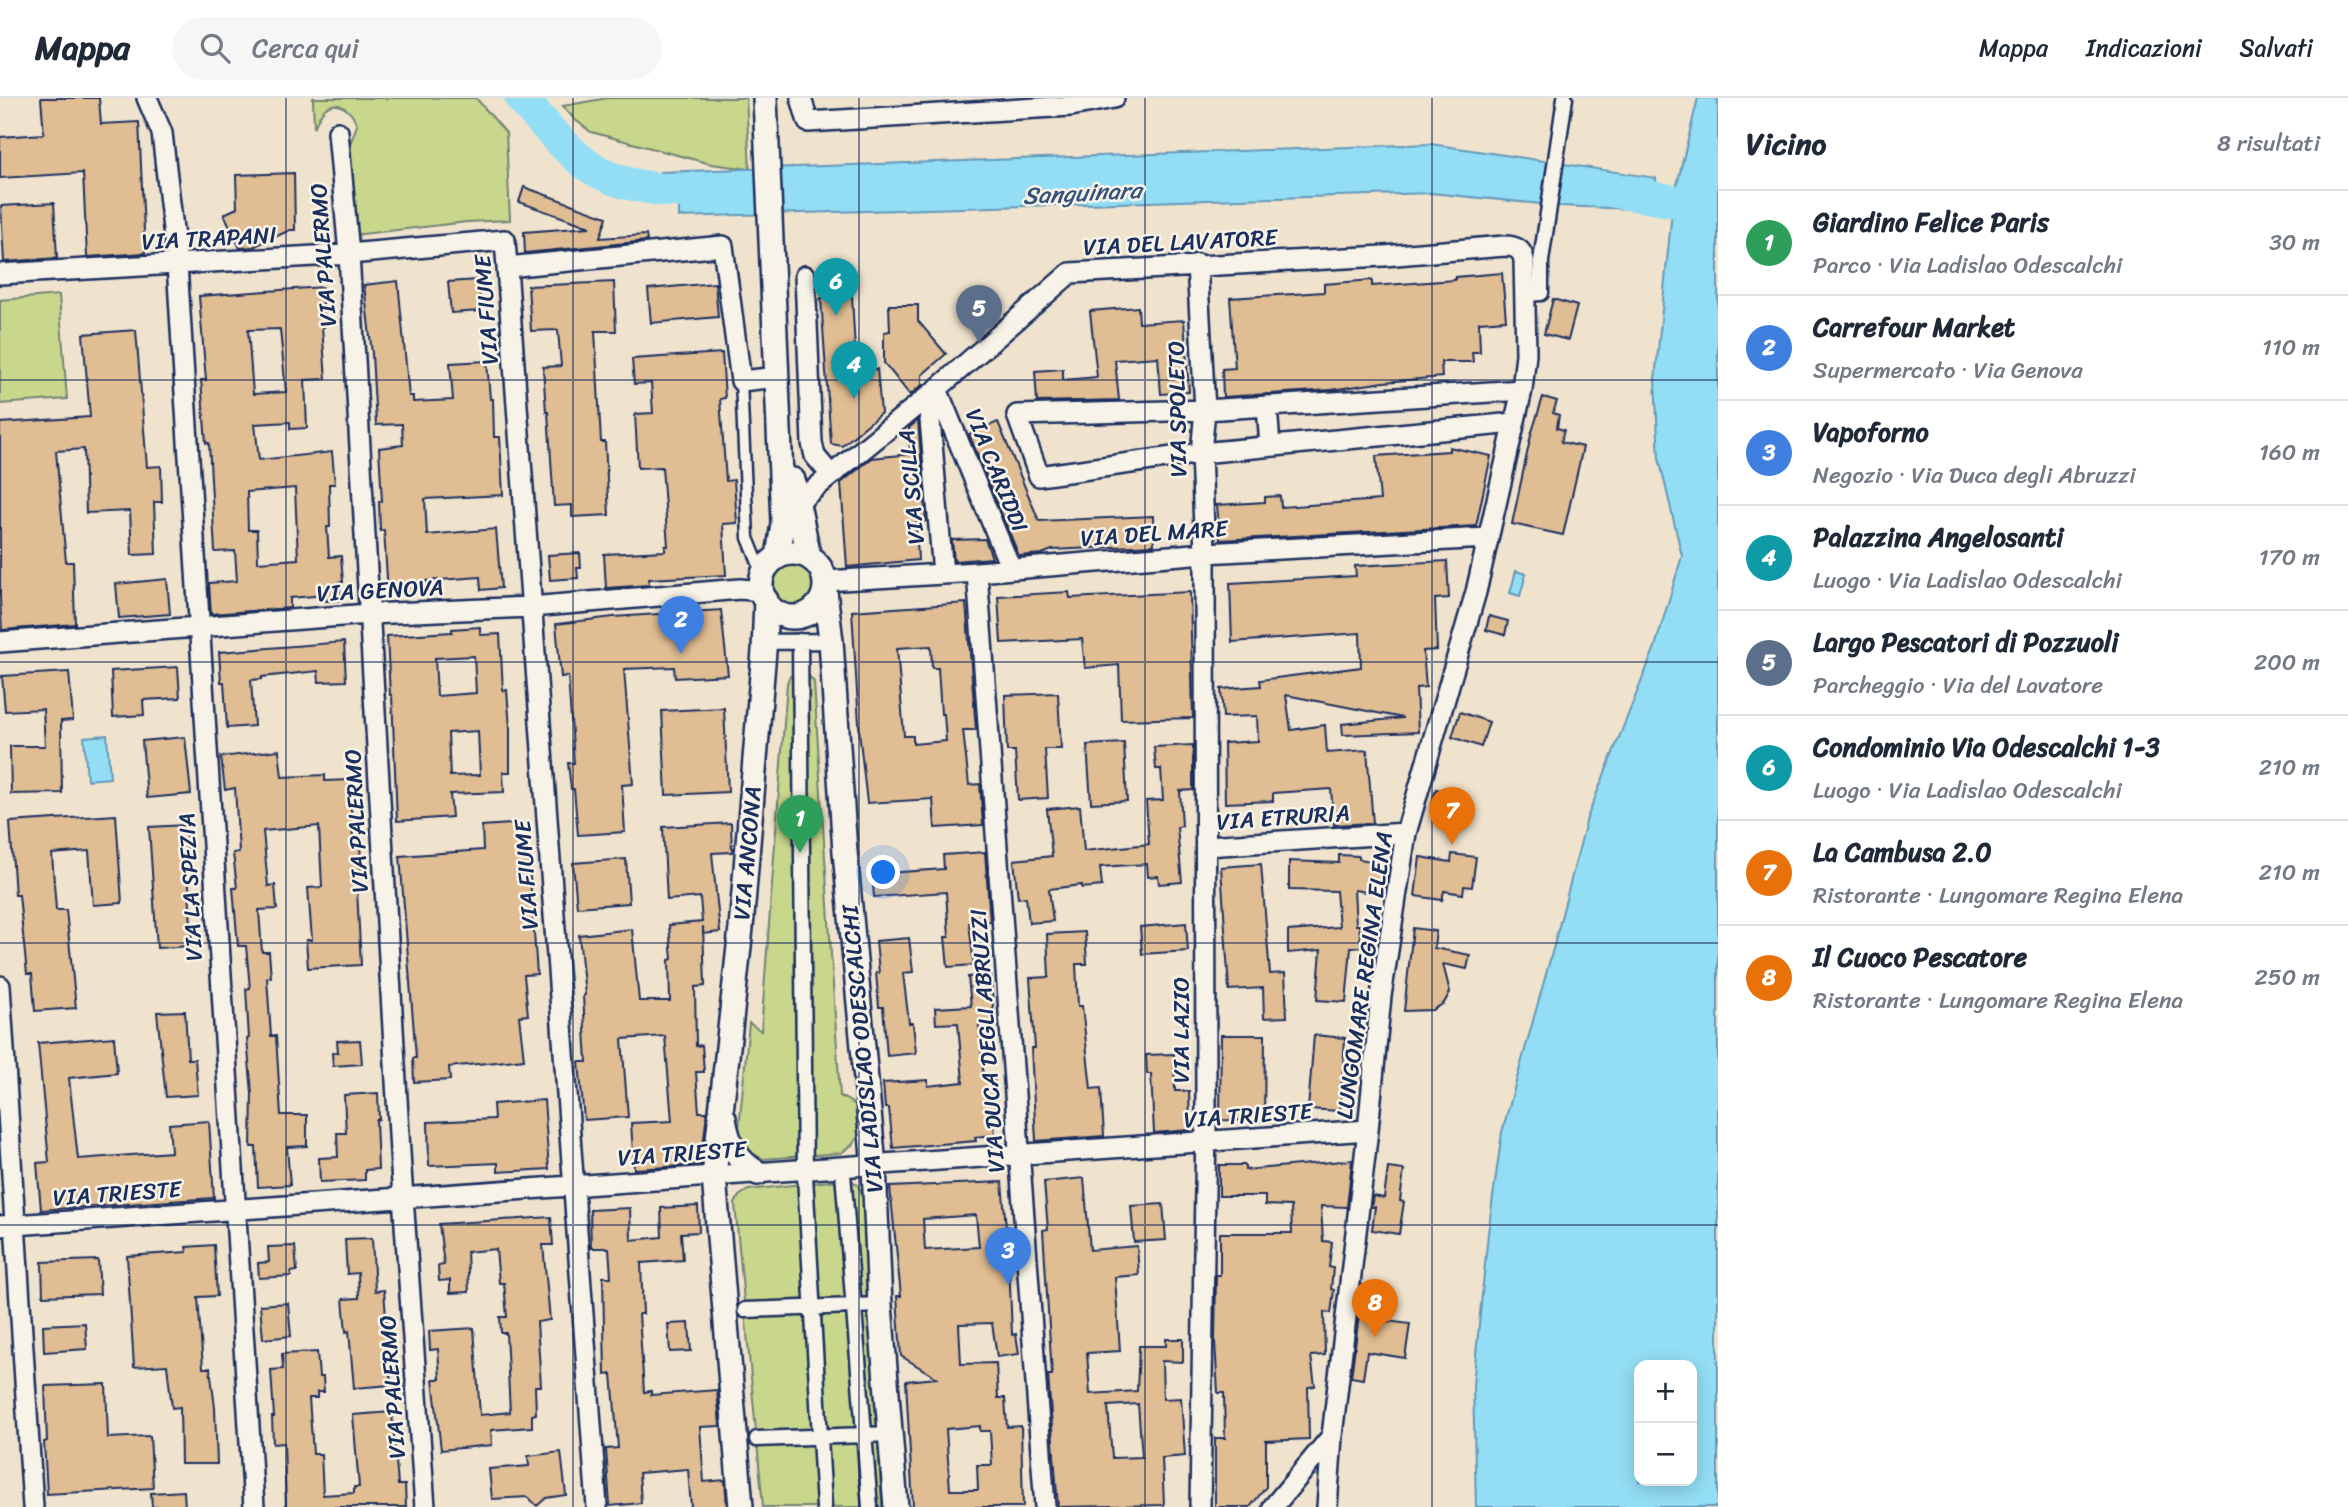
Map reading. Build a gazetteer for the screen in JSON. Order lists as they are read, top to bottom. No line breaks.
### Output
{"streets":{"street":["VIA TRAPANI","VIA DEL LAVATORE","VIA PALERMO","VIA FIUME","VIA SPOLETO","VIA CARIDDI","VIA SCILLA","VIA DEL MARE","VIA GENOVA","VIA ETRURIA","VIA ANCONA","VIA LA SPEZIA","LUNGOMARE REGINA ELENA","VIA LAZIO","VIA DUCA DEGLI ABRUZZI","VIA LADISLAO ODESCALCHI","VIA TRIESTE"]},"crossings":[["VIA TRAPANI","VIA PALERMO"],["VIA TRAPANI","VIA FIUME"],["VIA TRAPANI","VIA LA SPEZIA"],["VIA DEL LAVATORE","VIA SPOLETO"],["VIA DEL LAVATORE","VIA CARIDDI"],["VIA DEL LAVATORE","VIA SCILLA"],["VIA DEL LAVATORE","LUNGOMARE REGINA ELENA"],["VIA PALERMO","VIA GENOVA"],["VIA PALERMO","VIA TRIESTE"],["VIA FIUME","VIA GENOVA"],["VIA FIUME","VIA TRIESTE"],["VIA SPOLETO","VIA DEL MARE"],["VIA SPOLETO","VIA LAZIO"],["VIA CARIDDI","VIA SCILLA"],["VIA CARIDDI","VIA DEL MARE"],["VIA SCILLA","VIA DEL MARE"],["VIA DEL MARE","VIA GENOVA"],["VIA DEL MARE","VIA ANCONA"],["VIA DEL MARE","LUNGOMARE REGINA ELENA"],["VIA DEL MARE","VIA LAZIO"],["VIA DEL MARE","VIA DUCA DEGLI ABRUZZI"],["VIA DEL MARE","VIA LADISLAO ODESCALCHI"],["VIA GENOVA","VIA ANCONA"],["VIA GENOVA","VIA LA SPEZIA"],["VIA GENOVA","VIA LADISLAO ODESCALCHI"],["VIA ETRURIA","LUNGOMARE REGINA ELENA"],["VIA ETRURIA","VIA LAZIO"],["VIA ANCONA","VIA LADISLAO ODESCALCHI"],["VIA ANCONA","VIA TRIESTE"],["VIA LA SPEZIA","VIA TRIESTE"],["LUNGOMARE REGINA ELENA","VIA TRIESTE"],["VIA LAZIO","VIA TRIESTE"],["VIA DUCA DEGLI ABRUZZI","VIA TRIESTE"],["VIA LADISLAO ODESCALCHI","VIA TRIESTE"]],"water":["Sanguinara"],"page":{"header":"Mappa","search":"Cerca qui","nav":["Mappa","Indicazioni","Salvati"],"heading":["Vicino","8 risultati"],"list":[{"mark":"1","name":"Giardino Felice Paris","note":"Parco · Via Ladislao Odescalchi","value":"30 m"},{"mark":"2","name":"Carrefour Market","note":"Supermercato · Via Genova","value":"110 m"},{"mark":"3","name":"Vapoforno","note":"Negozio · Via Duca degli Abruzzi","value":"160 m"},{"mark":"4","name":"Palazzina Angelosanti","note":"Luogo · Via Ladislao Odescalchi","value":"170 m"},{"mark":"5","name":"Largo Pescatori di Pozzuoli","note":"Parcheggio · Via del Lavatore","value":"200 m"},{"mark":"6","name":"Condominio Via Odescalchi 1-3","note":"Luogo · Via Ladislao Odescalchi","value":"210 m"},{"mark":"7","name":"La Cambusa 2.0","note":"Ristorante · Lungomare Regina Elena","value":"210 m"},{"mark":"8","name":"Il Cuoco Pescatore","note":"Ristorante · Lungomare Regina Elena","value":"250 m"}],"pins":["6","5","4","2","7","1","3","8"],"map_buttons":["+","−"]}}
